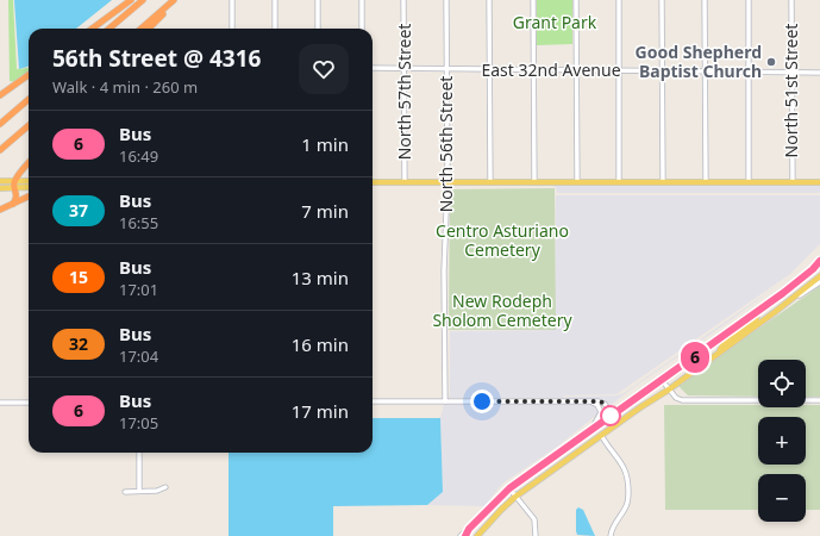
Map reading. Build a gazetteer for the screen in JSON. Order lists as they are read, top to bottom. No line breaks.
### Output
{"streets":{"street":["East 32nd Avenue","North 51st Street","North 57th Street","North 56th Street"]},"crossings":[["East 32nd Avenue","North 51st Street"],["East 32nd Avenue","North 57th Street"],["East 32nd Avenue","North 56th Street"]],"parks":["Grant Park","Centro Asturiano Cemetery","New Rodeph Sholom Cemetery"],"places":["Good Shepherd Baptist Church"],"lines":["bus line 6"],"page":{"on_map":"6","heading":["56th Street @ 4316","Walk · 4 min · 260 m"],"list":[{"mark":"6","name":"Bus","note":"16:49","value":"1 min"},{"mark":"37","name":"Bus","note":"16:55","value":"7 min"},{"mark":"15","name":"Bus","note":"17:01","value":"13 min"},{"mark":"32","name":"Bus","note":"17:04","value":"16 min"},{"mark":"6","name":"Bus","note":"17:05","value":"17 min"}],"map_buttons":["+","−"]}}
